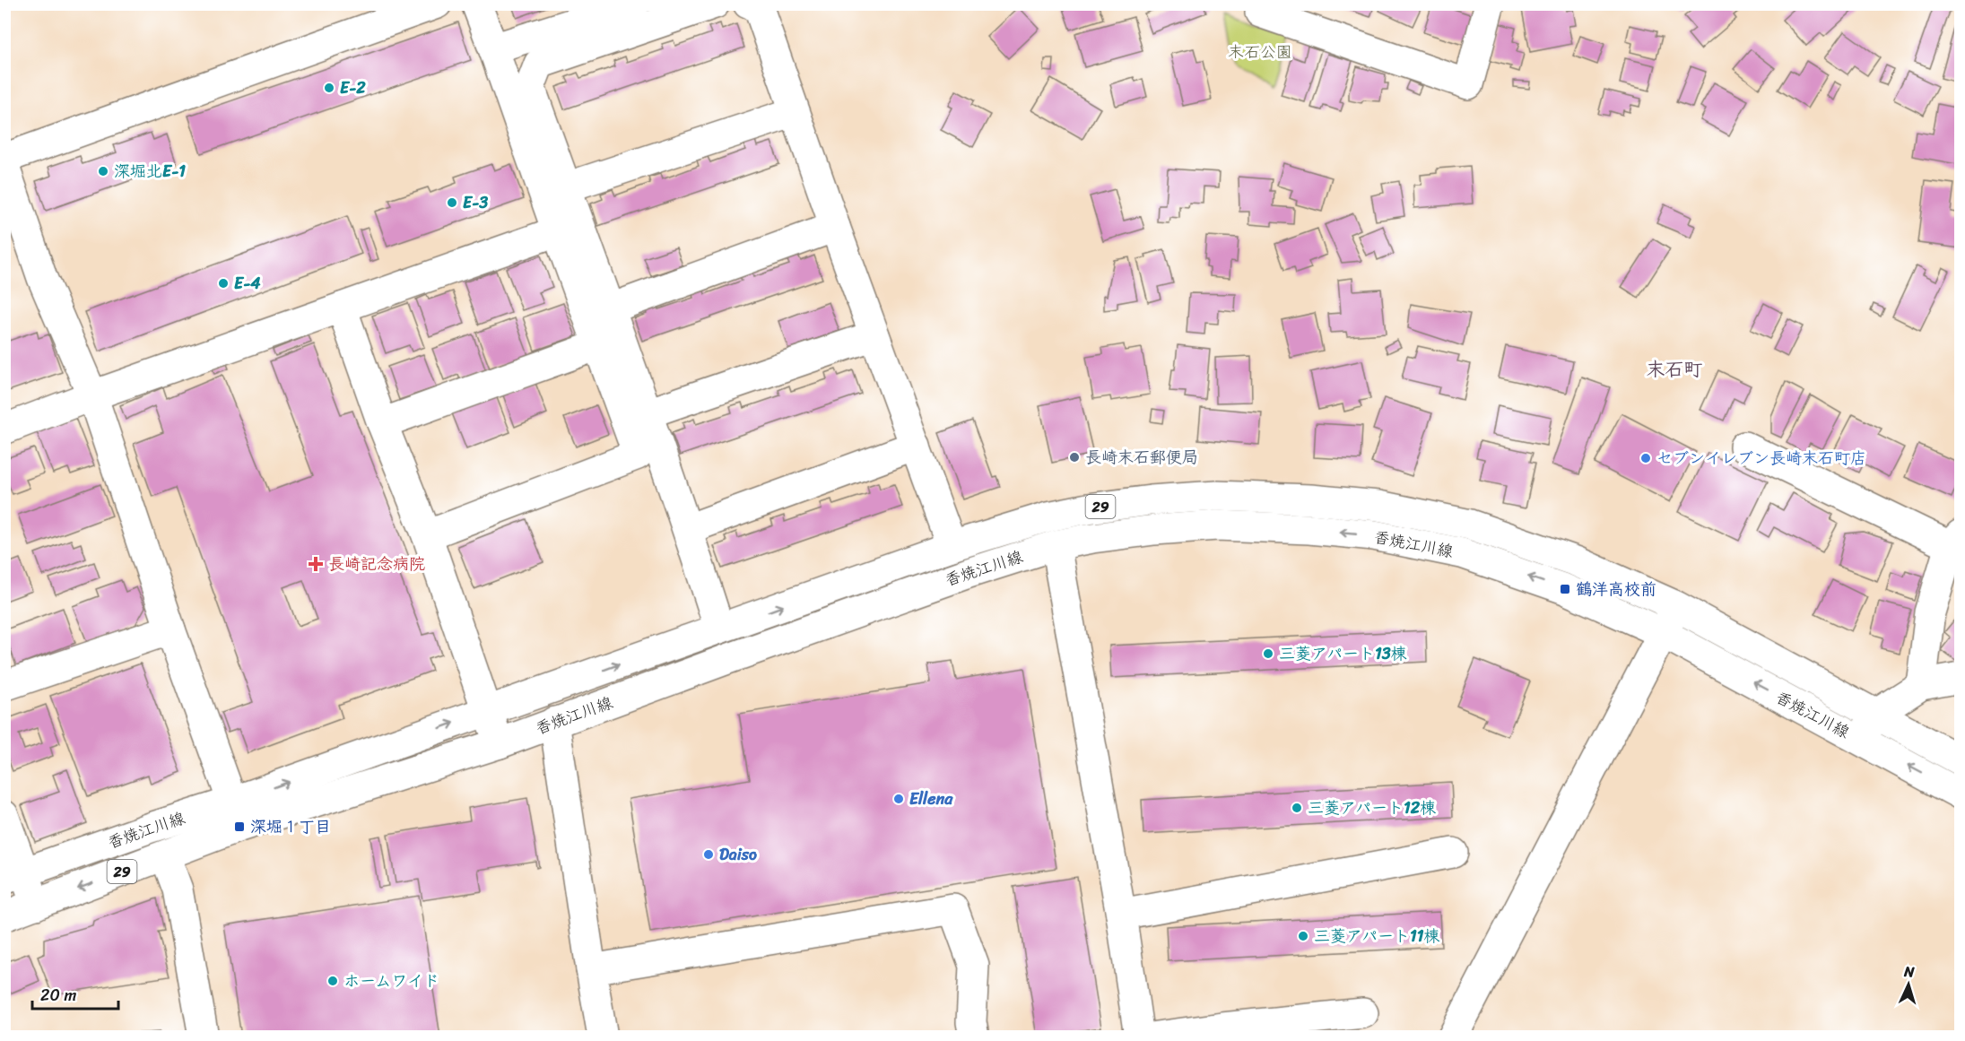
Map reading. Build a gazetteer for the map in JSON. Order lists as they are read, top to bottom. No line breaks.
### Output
{"streets":{"street":["29","香焼江川線"]},"districts":["末石町"],"parks":["末石公園"],"places":{"other":["E-2","深堀北E-1","E-3","E-4","長崎末石郵便局","セブンイレブン長崎末石町店","三菱アパート13棟","Ellena","三菱アパート12棟","Daiso","三菱アパート11棟","ホームワイド"],"health":["長崎記念病院"],"transit":["鶴洋高校前","深堀１丁目"]},"scale_bar":"20 m","north":"top"}
